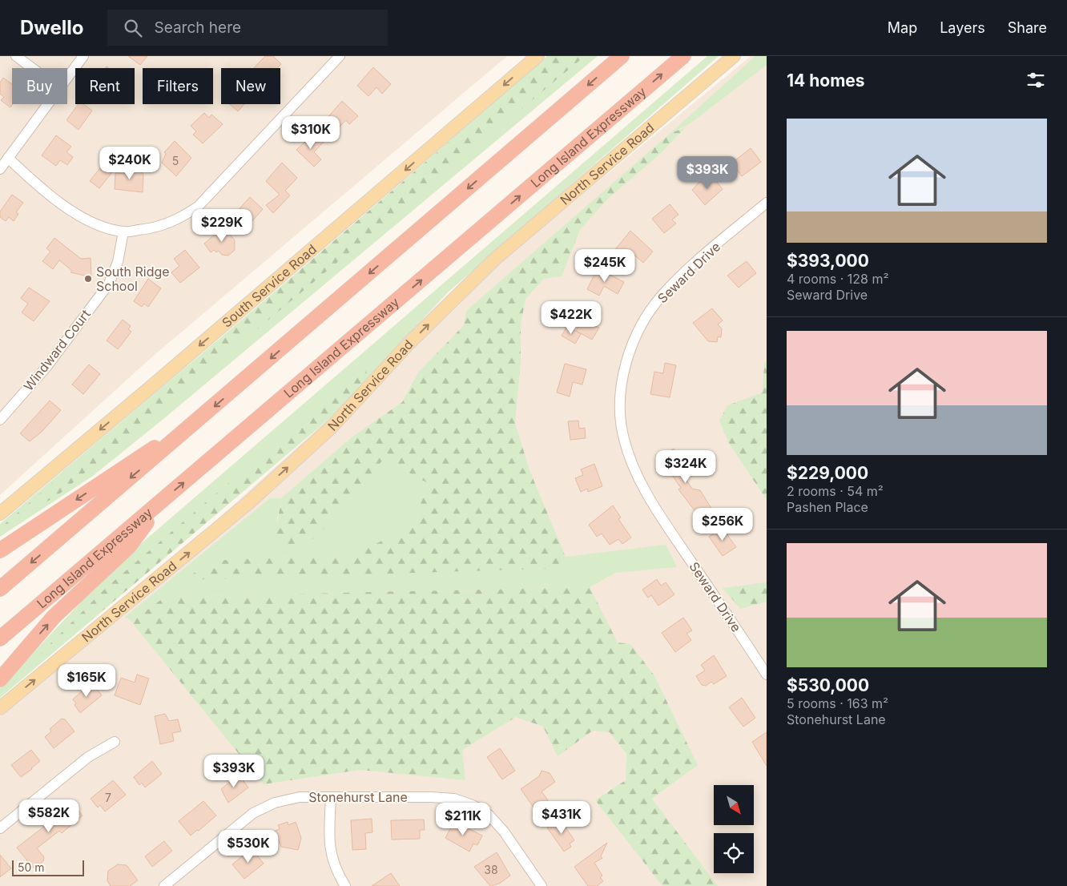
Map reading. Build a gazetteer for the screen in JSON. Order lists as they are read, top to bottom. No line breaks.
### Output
{"streets":{"highway":["Long Island Expressway"],"main road":["North Service Road","South Service Road"],"street":["Seward Drive","Windward Court","Stonehurst Lane"]},"one_way":["North Service Road","South Service Road"],"places":["South Ridge School"],"house_numbers":["5","7","38"],"scale_bar":"50 m","north":"bottom right","page":{"header":"Dwello","search":"Search here","nav":["Map","Layers","Share"],"heading":"14 homes","chip":["Buy","Rent","Filters","New"],"list":[{"name":"$393,000","note":"4 rooms · 128 m² · Seward Drive"},{"name":"$229,000","note":"2 rooms · 54 m² · Pashen Place"},{"name":"$530,000","note":"5 rooms · 163 m² · Stonehurst Lane"}],"price":["$310K","$240K","$393K","$229K","$245K","$422K","$324K","$256K","$165K","$393K","$582K","$431K","$211K","$530K"],"scale":"50 m"}}
